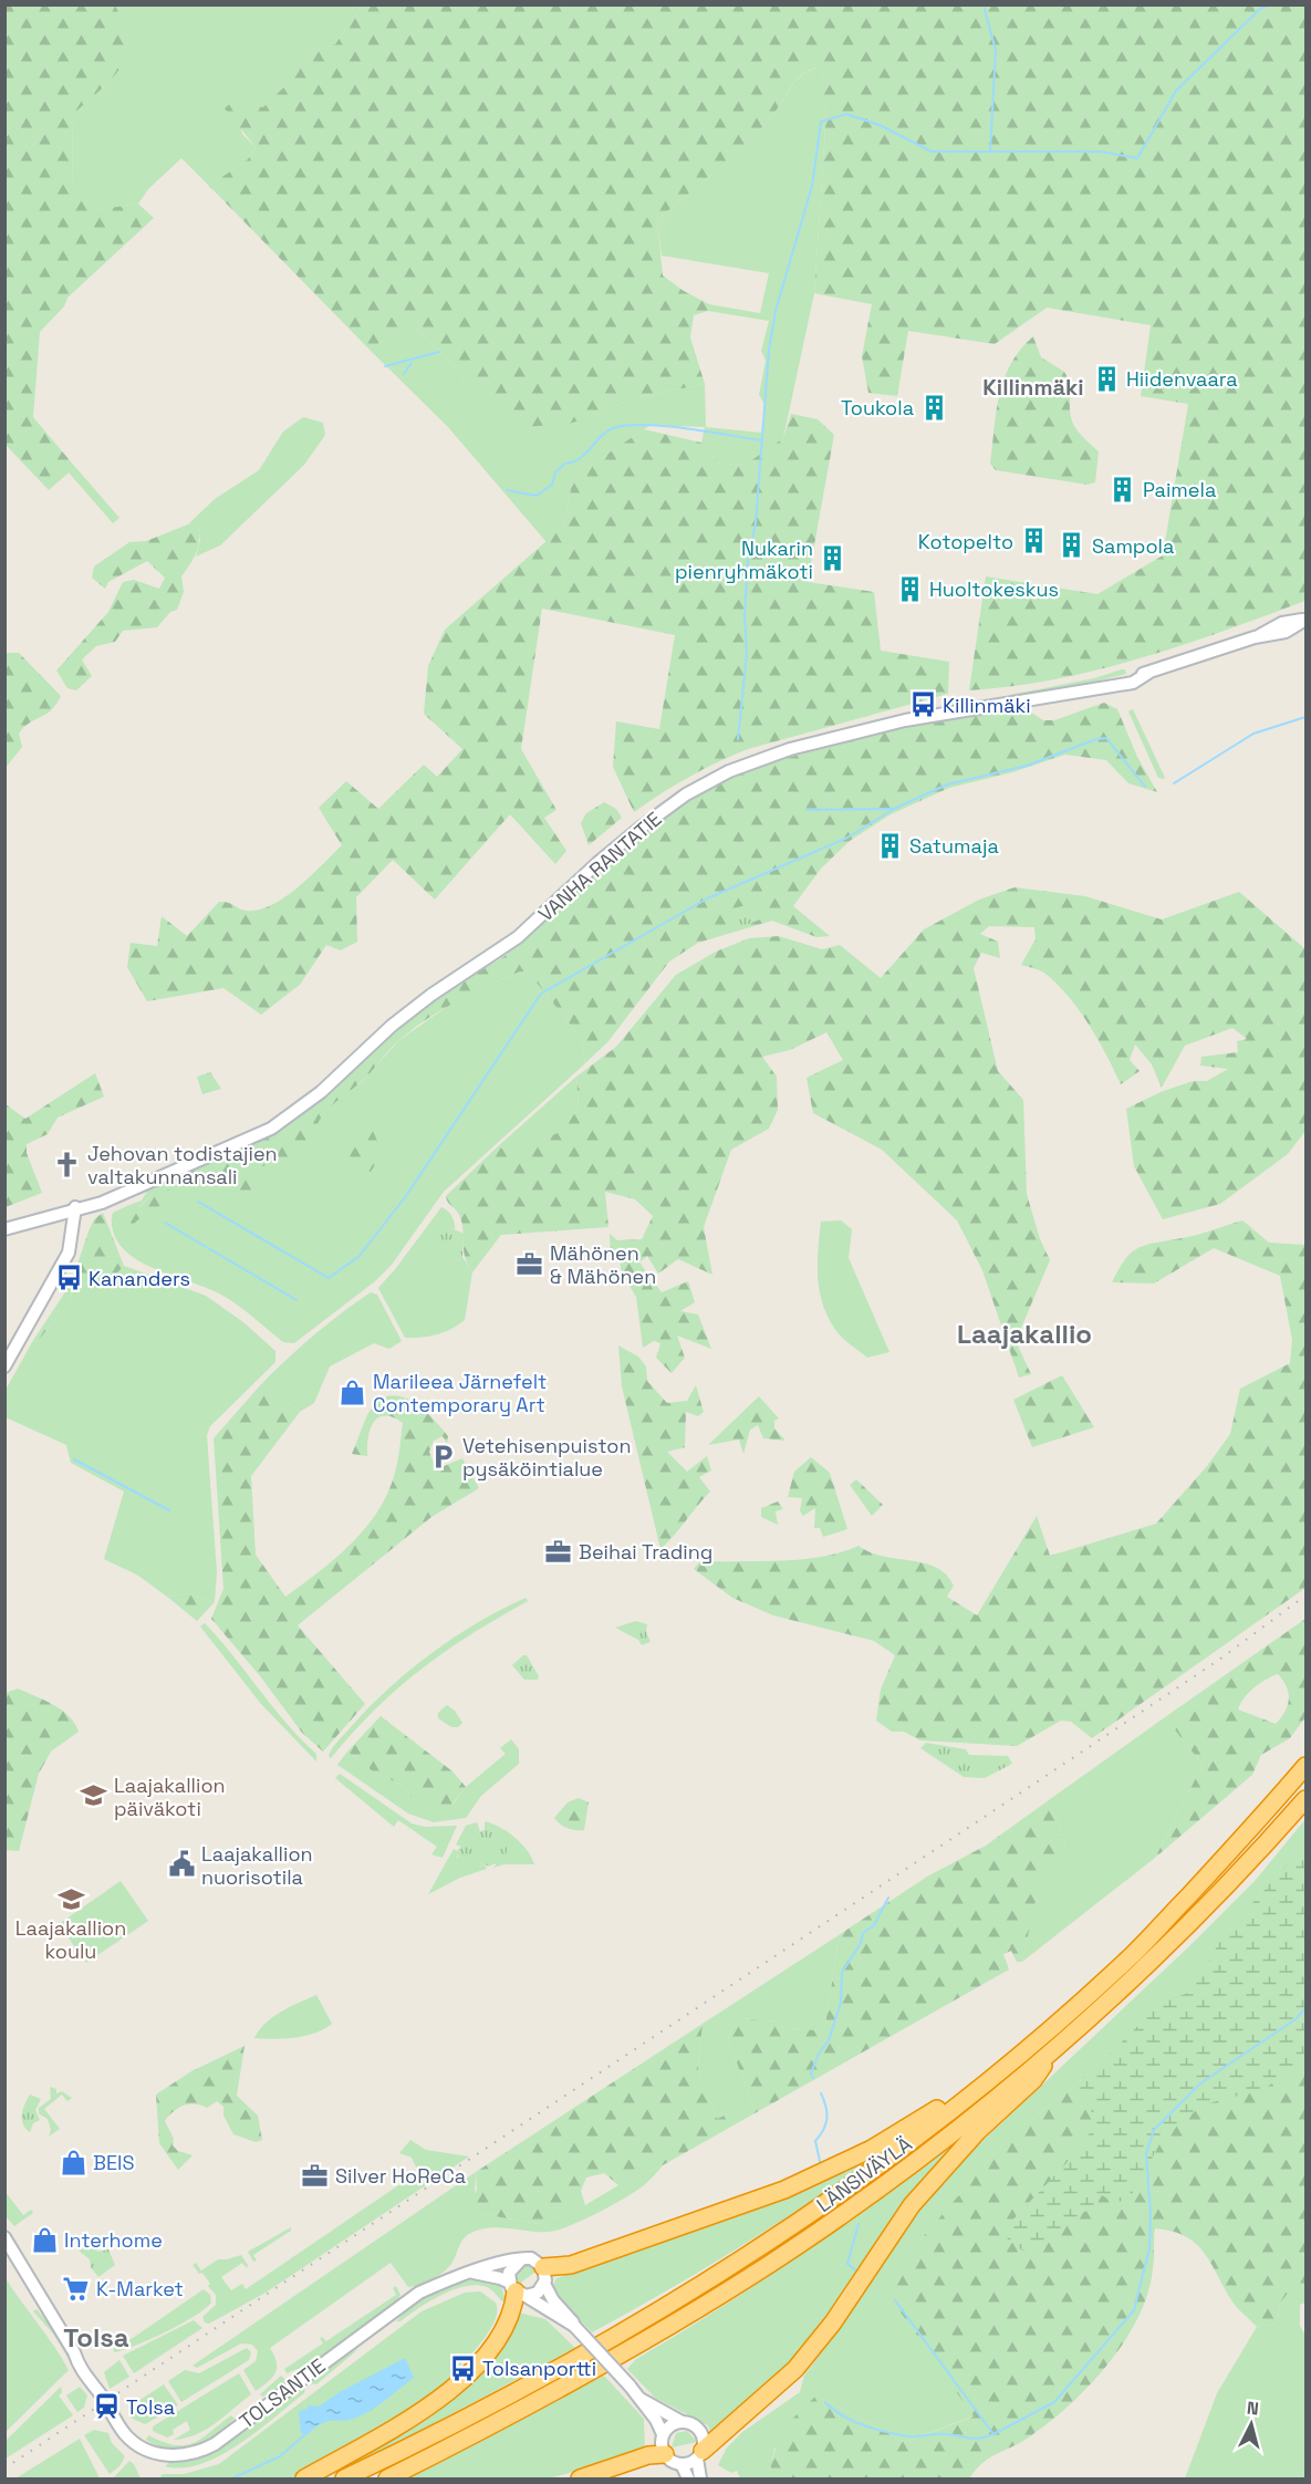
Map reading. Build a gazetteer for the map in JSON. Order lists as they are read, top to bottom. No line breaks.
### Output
{"streets":{"highway":["LÄNSIVÄYLÄ"],"street":["VANHA RANTATIE","TOLSANTIE"]},"districts":["Killinmäki","Laajakallio","Tolsa"],"places":{"building":["Hiidenvaara","Toukola","Paimela","Kotopelto","Sampola","Nukarin pienryhmäkoti","Huoltokeskus","Satumaja"],"bus stop":["Killinmäki","Kananders","Tolsanportti"],"church":["Jehovan todistajien valtakunnansali"],"office":["Mähönen & Mähönen","Beihai Trading","Silver HoReCa"],"shop":["Marileea Järnefelt Contemporary Art","BEIS","Interhome"],"parking":["Vetehisenpuiston pysäköintialue"],"school or university":["Laajakallion päiväkoti","Laajakallion koulu"],"public building":["Laajakallion nuorisotila"],"supermarket":["K-Market"],"station":["Tolsa"]},"north":"top"}
